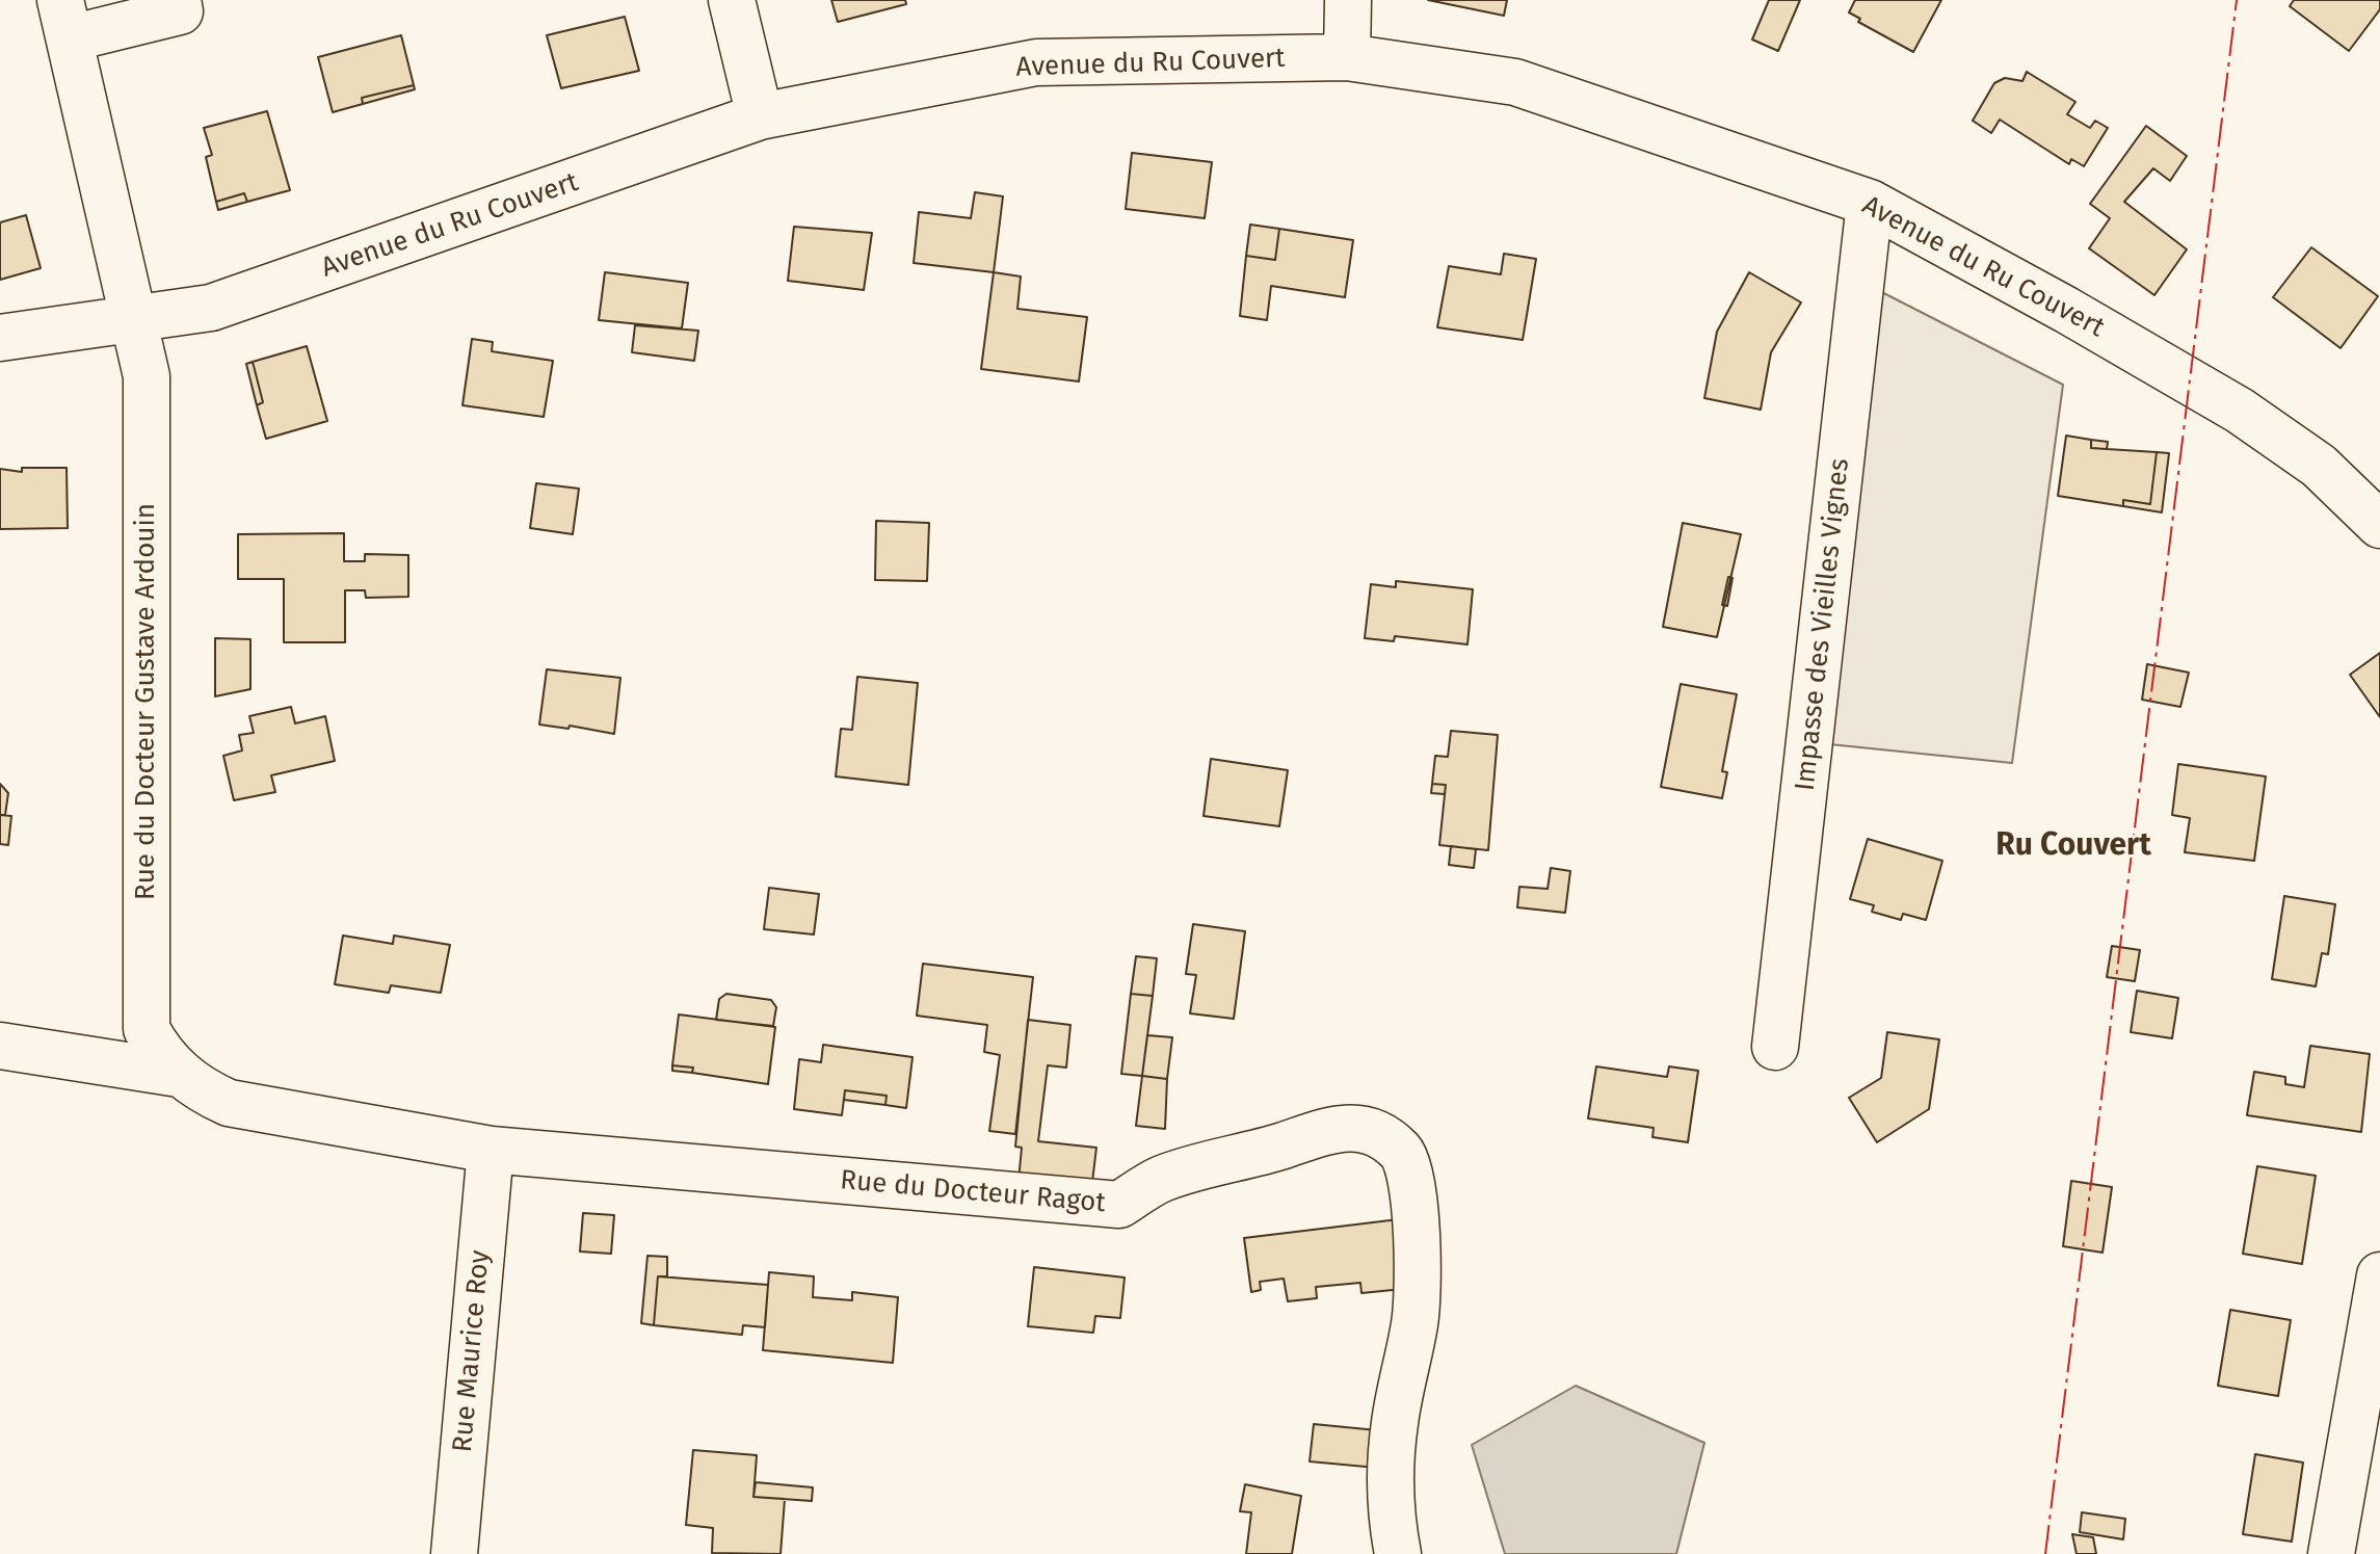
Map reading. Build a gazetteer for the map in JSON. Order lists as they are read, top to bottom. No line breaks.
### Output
{"streets":{"street":["Avenue du Ru Couvert","Impasse des Vieilles Vignes","Rue du Docteur Gustave Ardouin","Rue du Docteur Ragot","Rue Maurice Roy"]},"crossings":[["Avenue du Ru Couvert","Impasse des Vieilles Vignes"],["Avenue du Ru Couvert","Rue du Docteur Gustave Ardouin"],["Rue du Docteur Gustave Ardouin","Rue du Docteur Ragot"],["Rue du Docteur Ragot","Rue Maurice Roy"]],"districts":["Ru Couvert"]}
